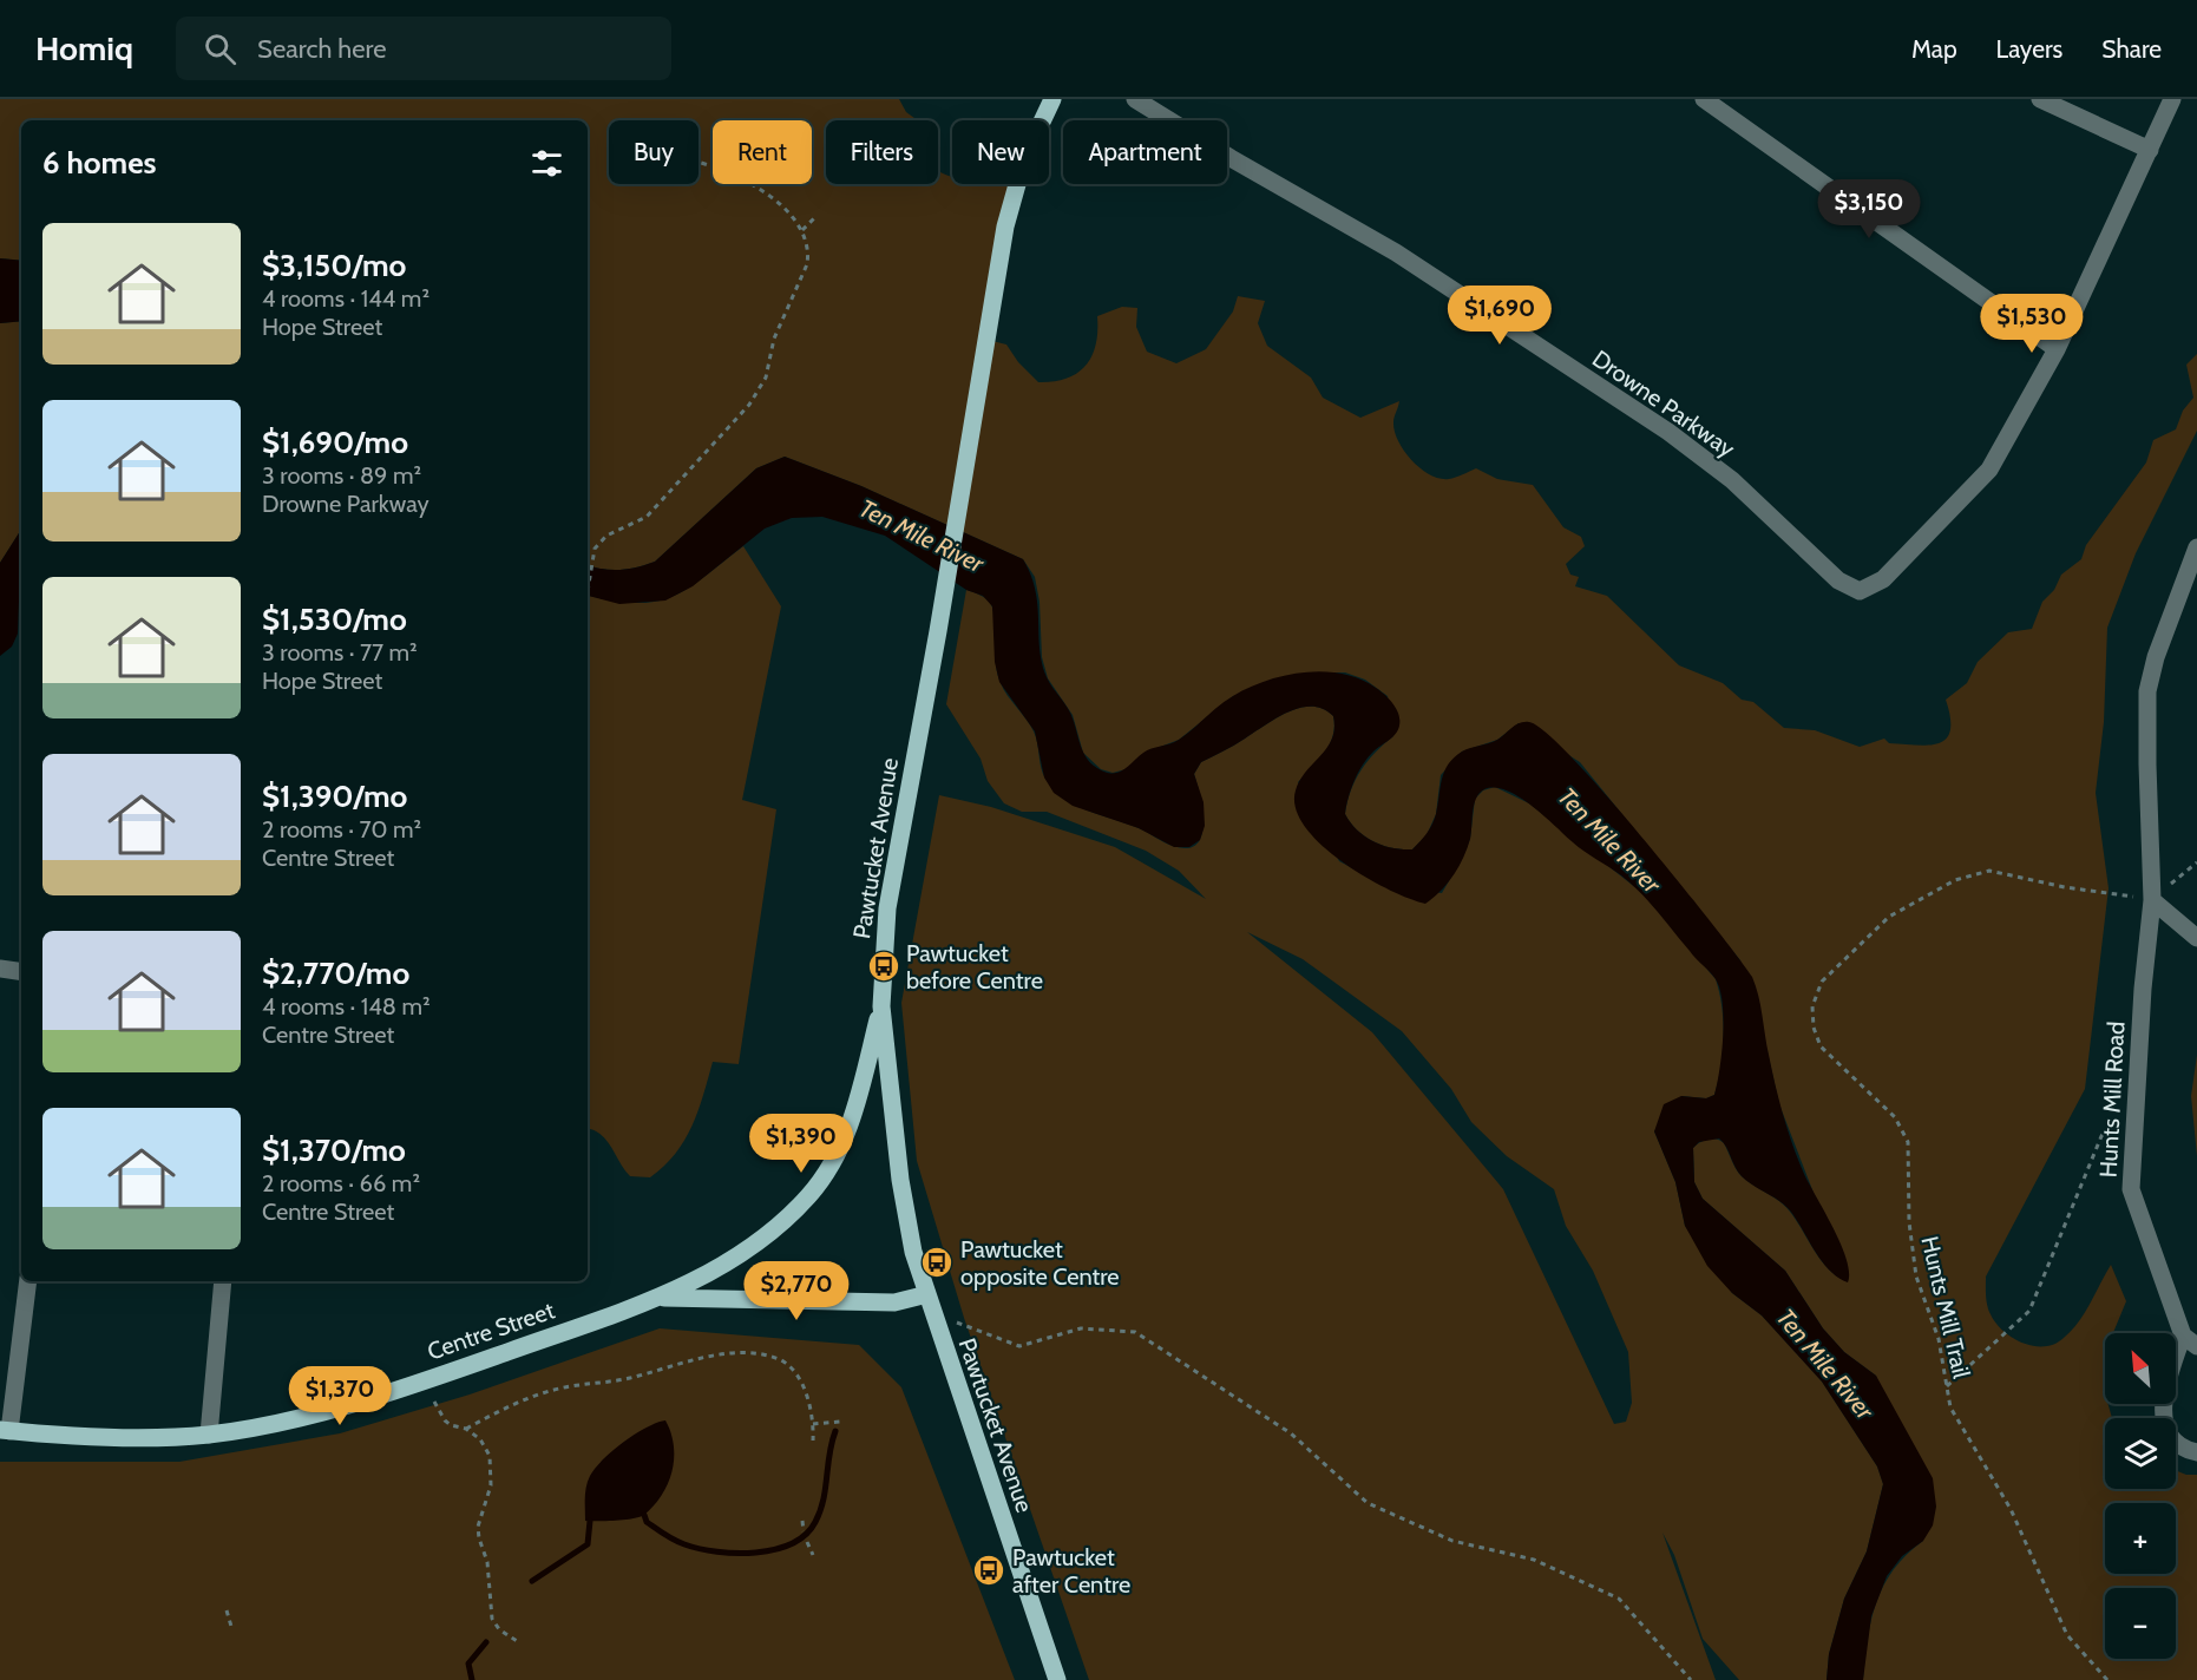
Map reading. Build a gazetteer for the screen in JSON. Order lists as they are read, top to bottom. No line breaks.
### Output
{"streets":{"main road":["Pawtucket Avenue","Centre Street"],"street":["Drowne Parkway","Hunts Mill Road"],"path":["Hunts Mill Trail"]},"crossings":[["Pawtucket Avenue","Centre Street"],["Hunts Mill Road","Hunts Mill Trail"]],"water":["Ten Mile River"],"places":{"bus stop":["Pawtucket before Centre","Pawtucket opposite Centre","Pawtucket after Centre"]},"north":"top left","page":{"header":"Homiq","search":"Search here","nav":["Map","Layers","Share"],"chip":["Buy","Rent","Filters","New","Apartment"],"heading":"6 homes","price":["$3,150","$1,690","$1,530","$1,390","$2,770","$1,370"],"list":[{"name":"$3,150/mo","note":"4 rooms · 144 m² · Hope Street"},{"name":"$1,690/mo","note":"3 rooms · 89 m² · Drowne Parkway"},{"name":"$1,530/mo","note":"3 rooms · 77 m² · Hope Street"},{"name":"$1,390/mo","note":"2 rooms · 70 m² · Centre Street"},{"name":"$2,770/mo","note":"4 rooms · 148 m² · Centre Street"},{"name":"$1,370/mo","note":"2 rooms · 66 m² · Centre Street"}],"map_buttons":["+","−"]}}
